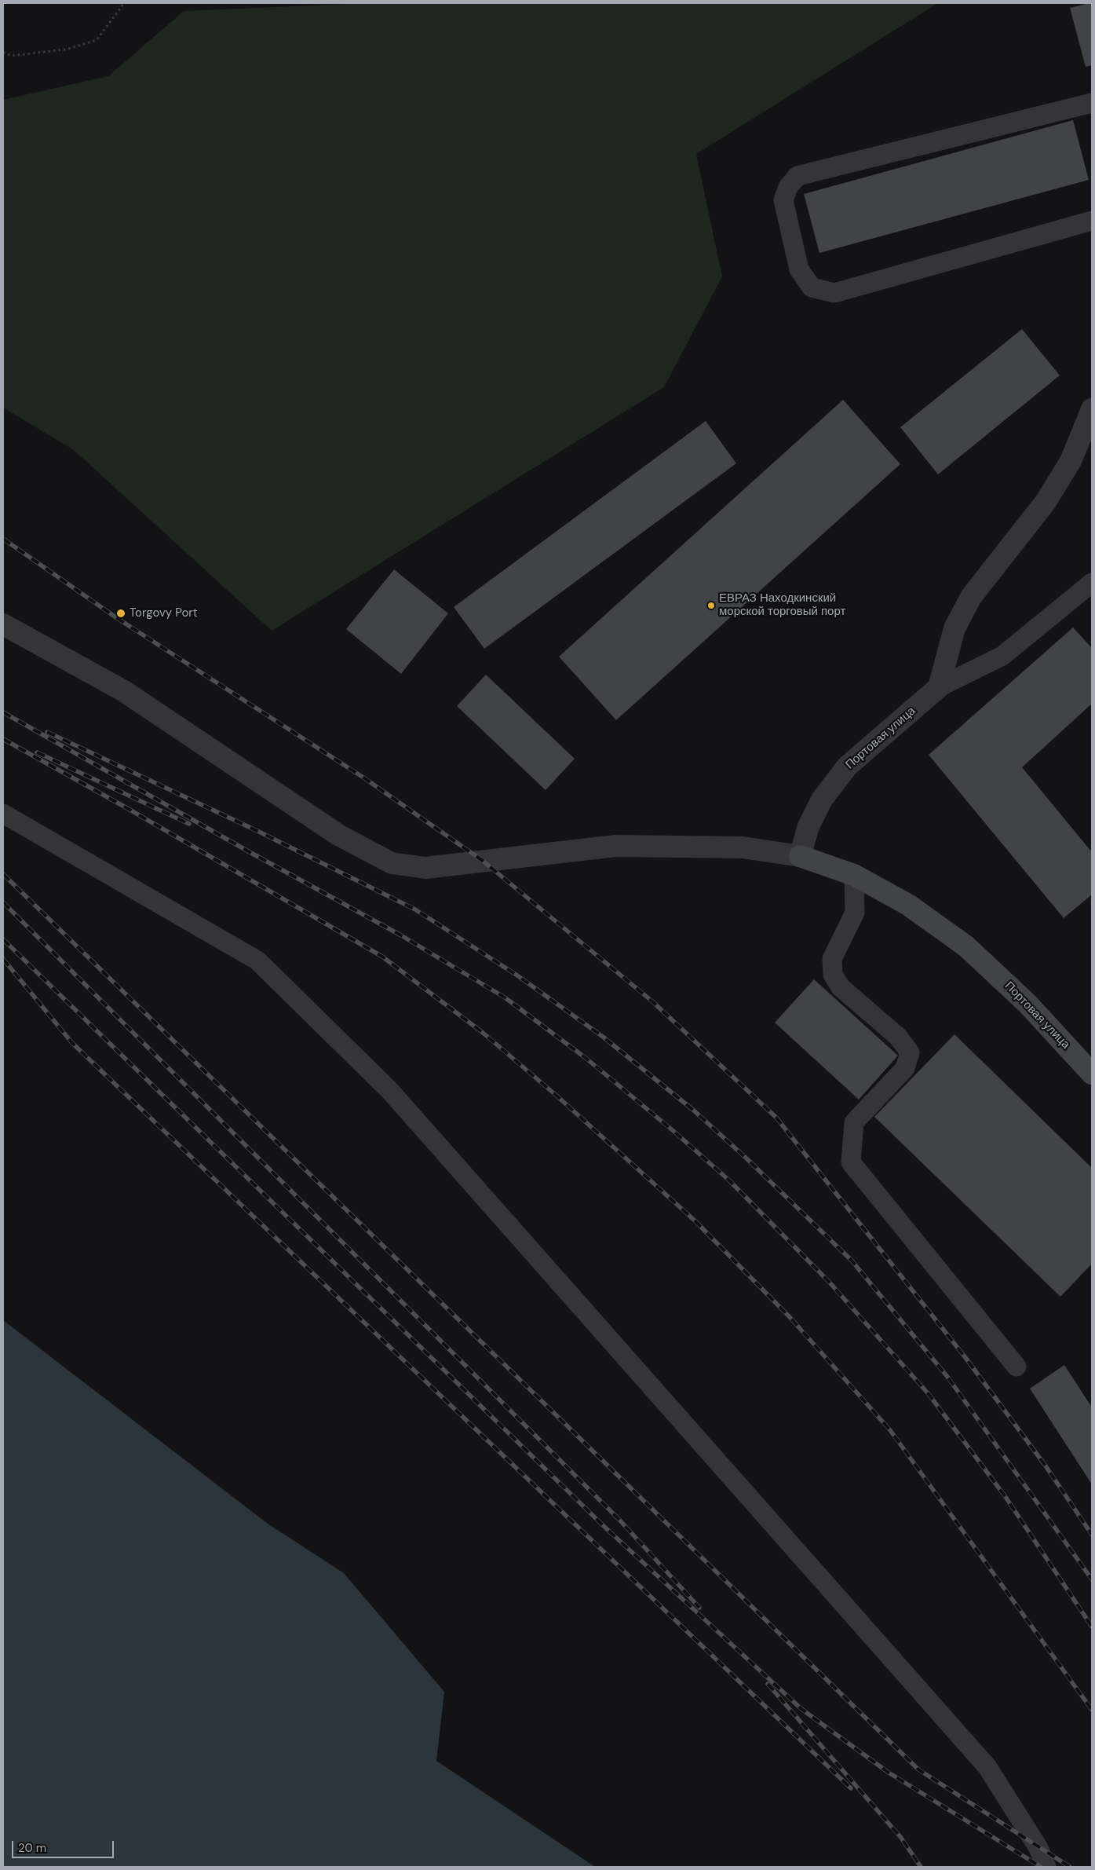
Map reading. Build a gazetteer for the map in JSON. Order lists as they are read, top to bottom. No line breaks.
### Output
{"streets":{"street":["Портовая улица"]},"places":["ЕВРАЗ Находкинский морской торговый порт","Torgovy Port"],"scale_bar":"20 m"}
